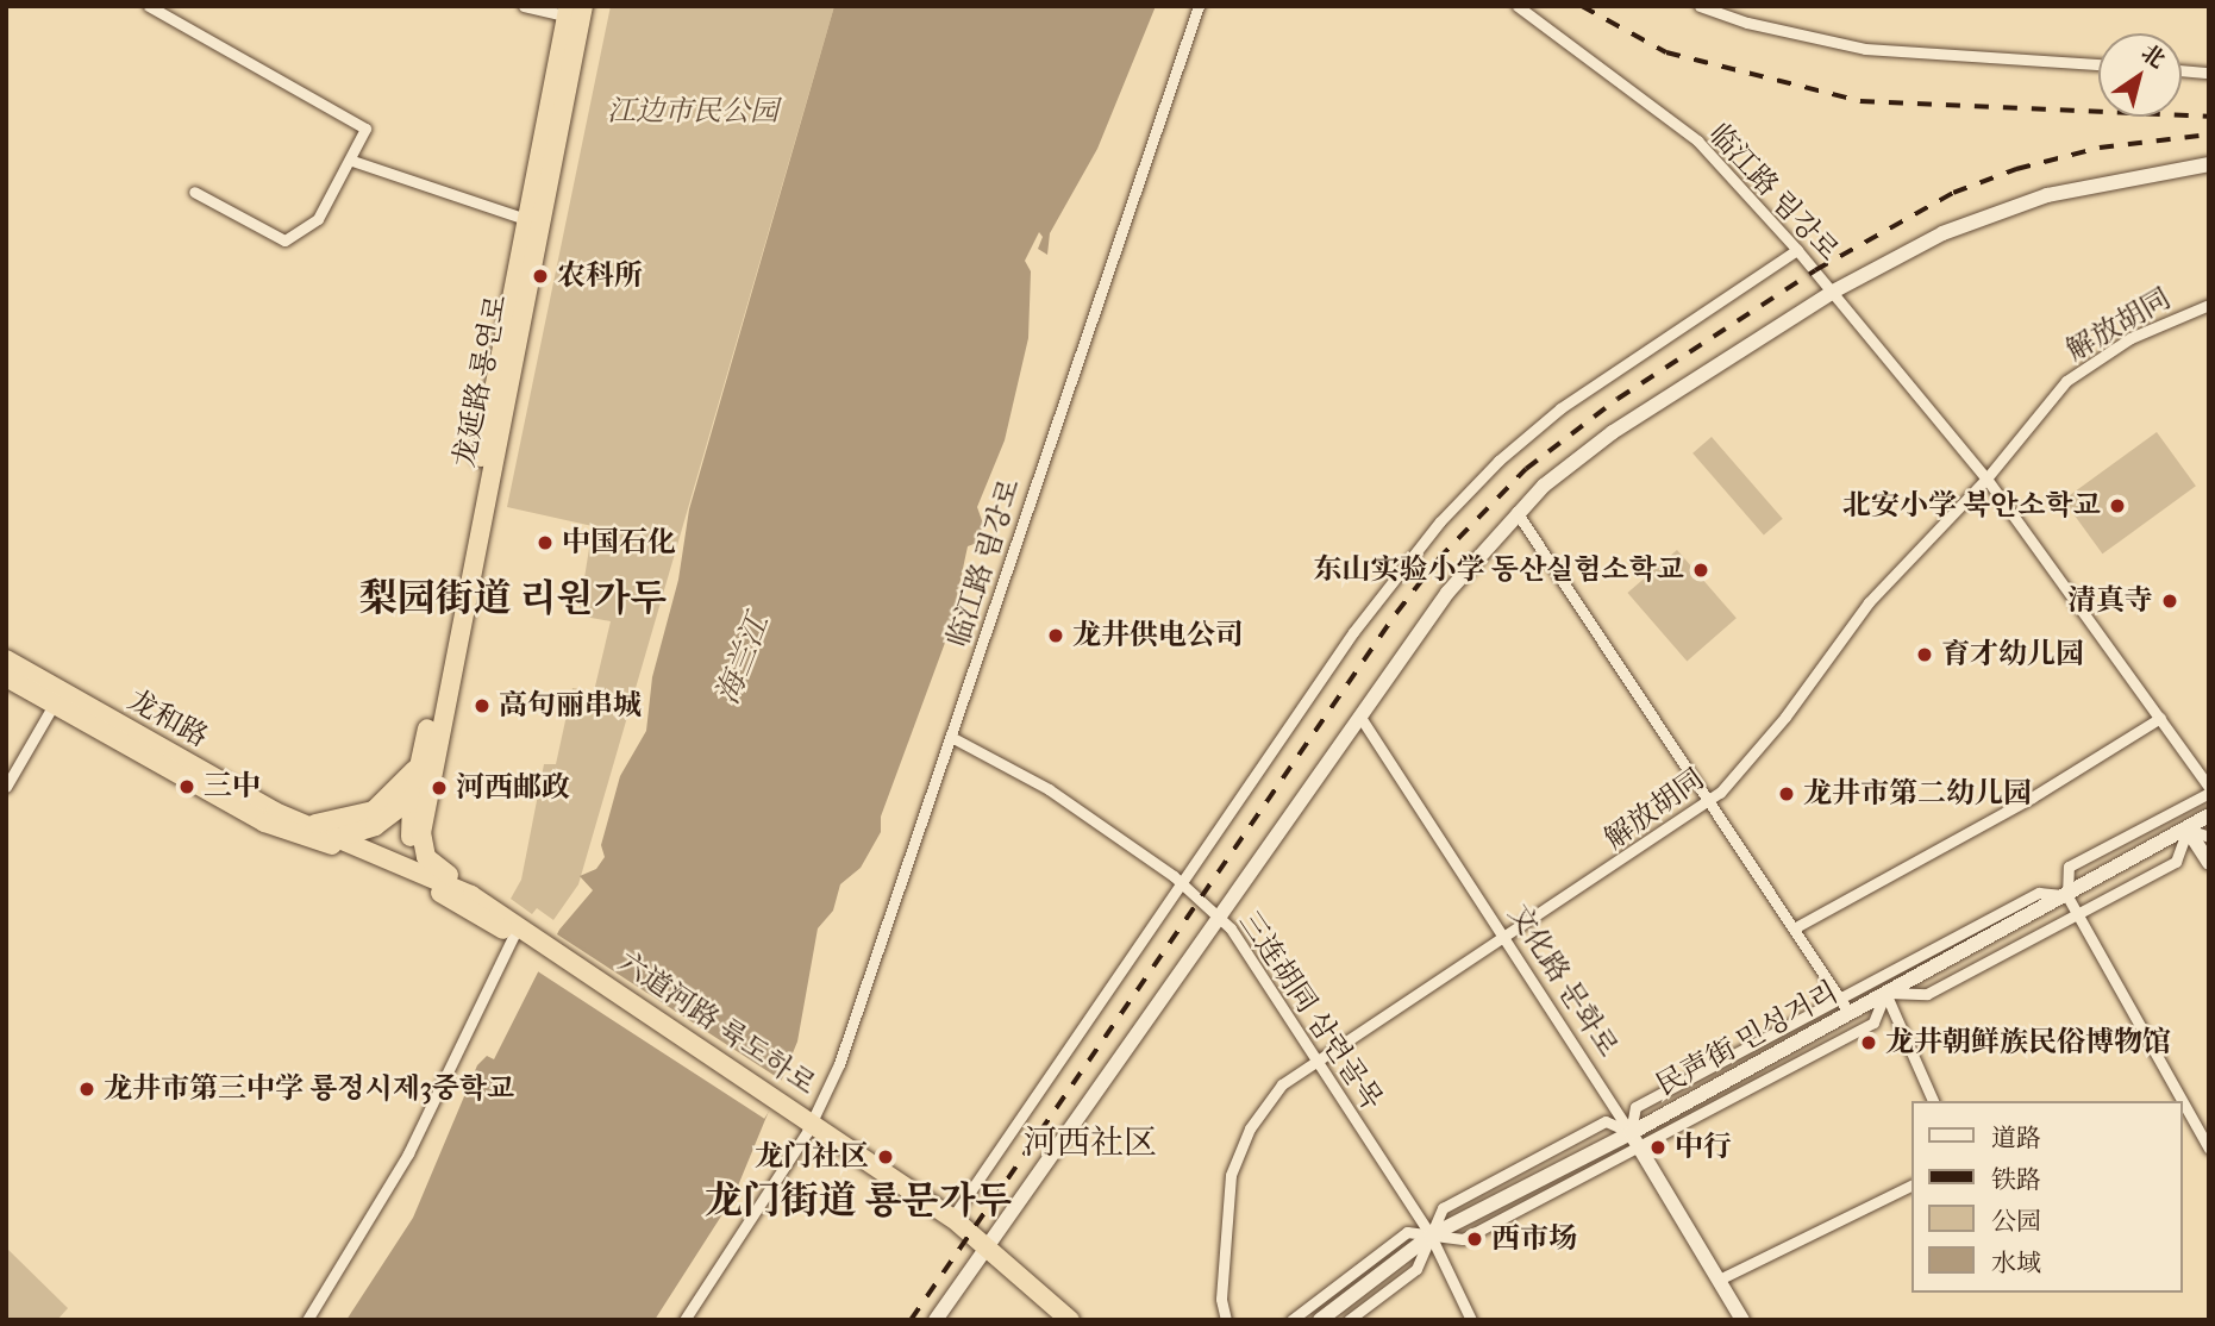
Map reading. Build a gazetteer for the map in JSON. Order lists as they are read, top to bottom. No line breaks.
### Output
{"streets":{"highway":["龙延路 룡연로","龙和路","六道河路 륙도하로"],"street":["临江路 림강로","解放胡同","文化路 문화로","三连胡同 삼련골목","民声街 민성거리"]},"crossings":[["临江路 림강로","解放胡同"],["临江路 림강로","三连胡同 삼련골목"],["临江路 림강로","六道河路 륙도하로"],["解放胡同","文化路 문화로"],["解放胡同","三连胡同 삼련골목"],["龙延路 룡연로","龙和路"],["龙延路 룡연로","六道河路 륙도하로"],["龙和路","六道河路 륙도하로"],["文化路 문화로","民声街 민성거리"],["三连胡同 삼련골목","民声街 민성거리"]],"districts":["梨园街道 리원가두","河西社区","龙门街道 룡문가두"],"water":["海兰江"],"parks":["江边市民公园"],"places":["农科所","北安小学 북안소학교","中国石化","东山实验小学 동산실험소학교","清真寺","龙井供电公司","育才幼儿园","高句丽串城","三中","河西邮政","龙井市第二幼儿园","龙井朝鲜族民俗博物馆","龙井市第三中学 룡정시제3중학교","中行","龙门社区","西市场"],"legend":["道路","铁路","公园","水域"],"north":"top right"}
